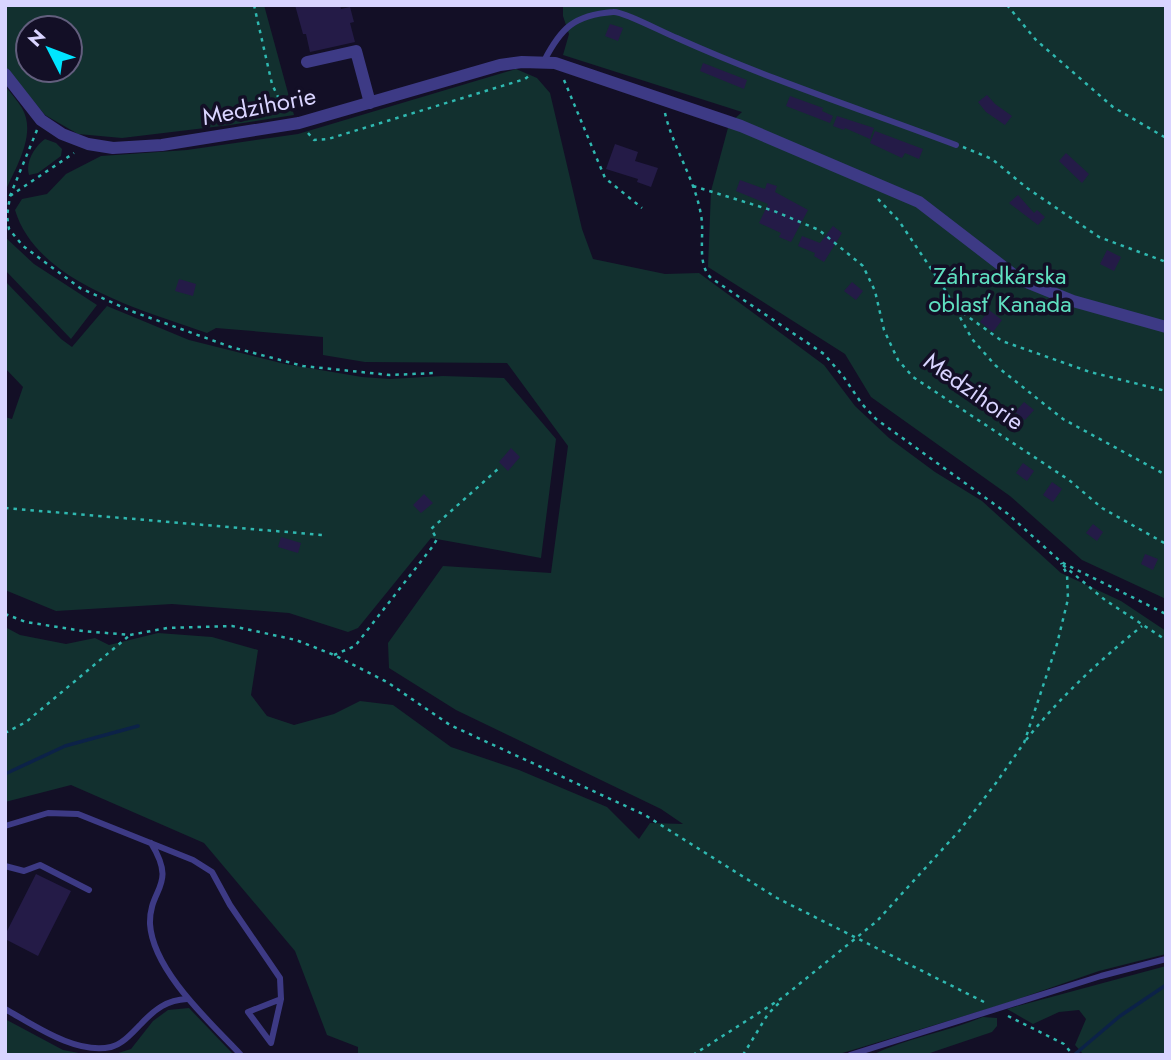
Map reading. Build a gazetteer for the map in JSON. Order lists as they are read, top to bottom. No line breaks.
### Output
{"streets":{"street":["Medzihorie"]},"parks":["Záhradkárska oblasť Kanada"],"north":"top left"}
